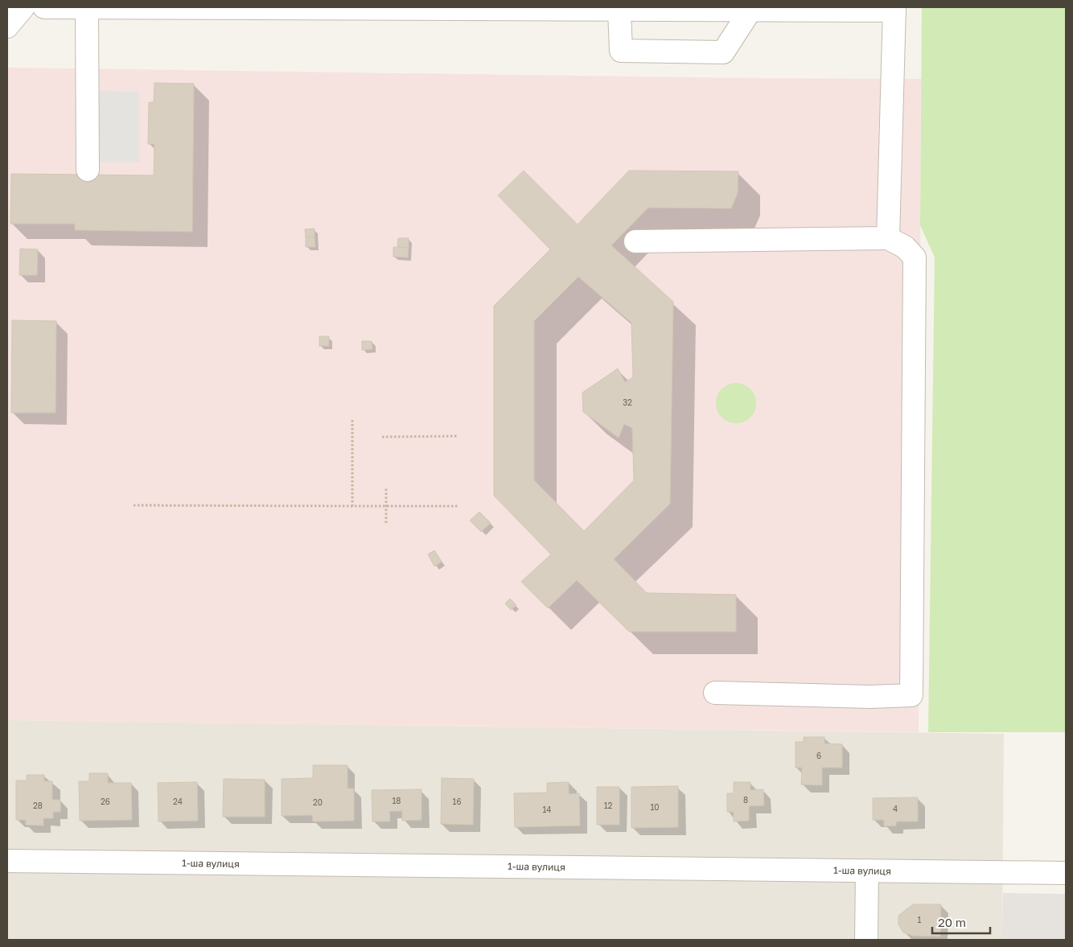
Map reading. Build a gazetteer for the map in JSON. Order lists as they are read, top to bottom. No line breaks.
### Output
{"streets":{"street":["1-ша вулиця"]},"house_numbers":["32","6","8","18","26","24","16","20","28","12","10","4","14","1"],"scale_bar":"20 m"}
